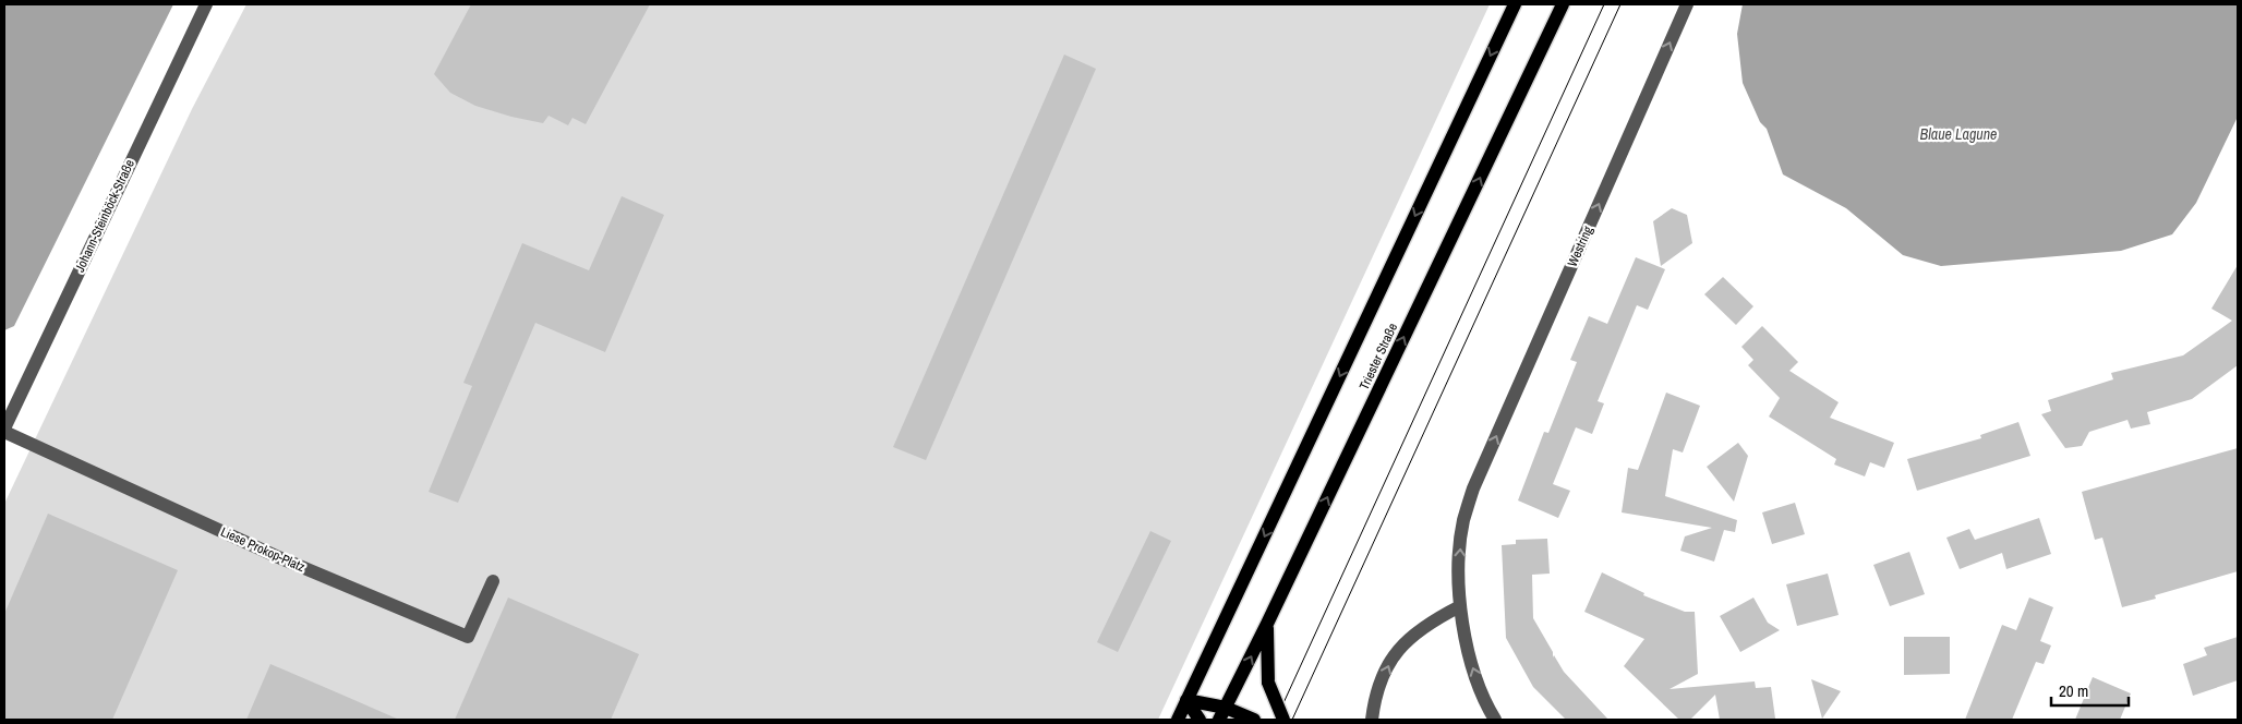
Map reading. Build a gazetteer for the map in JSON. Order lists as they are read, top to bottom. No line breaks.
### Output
{"streets":{"main road":["Triester Straße"],"street":["Johann-Steinböck-Straße","Westring","Liese Prokop-Platz"]},"crossings":[["Johann-Steinböck-Straße","Liese Prokop-Platz"]],"one_way":["Westring"],"water":["Blaue Lagune"],"scale_bar":"20 m"}
